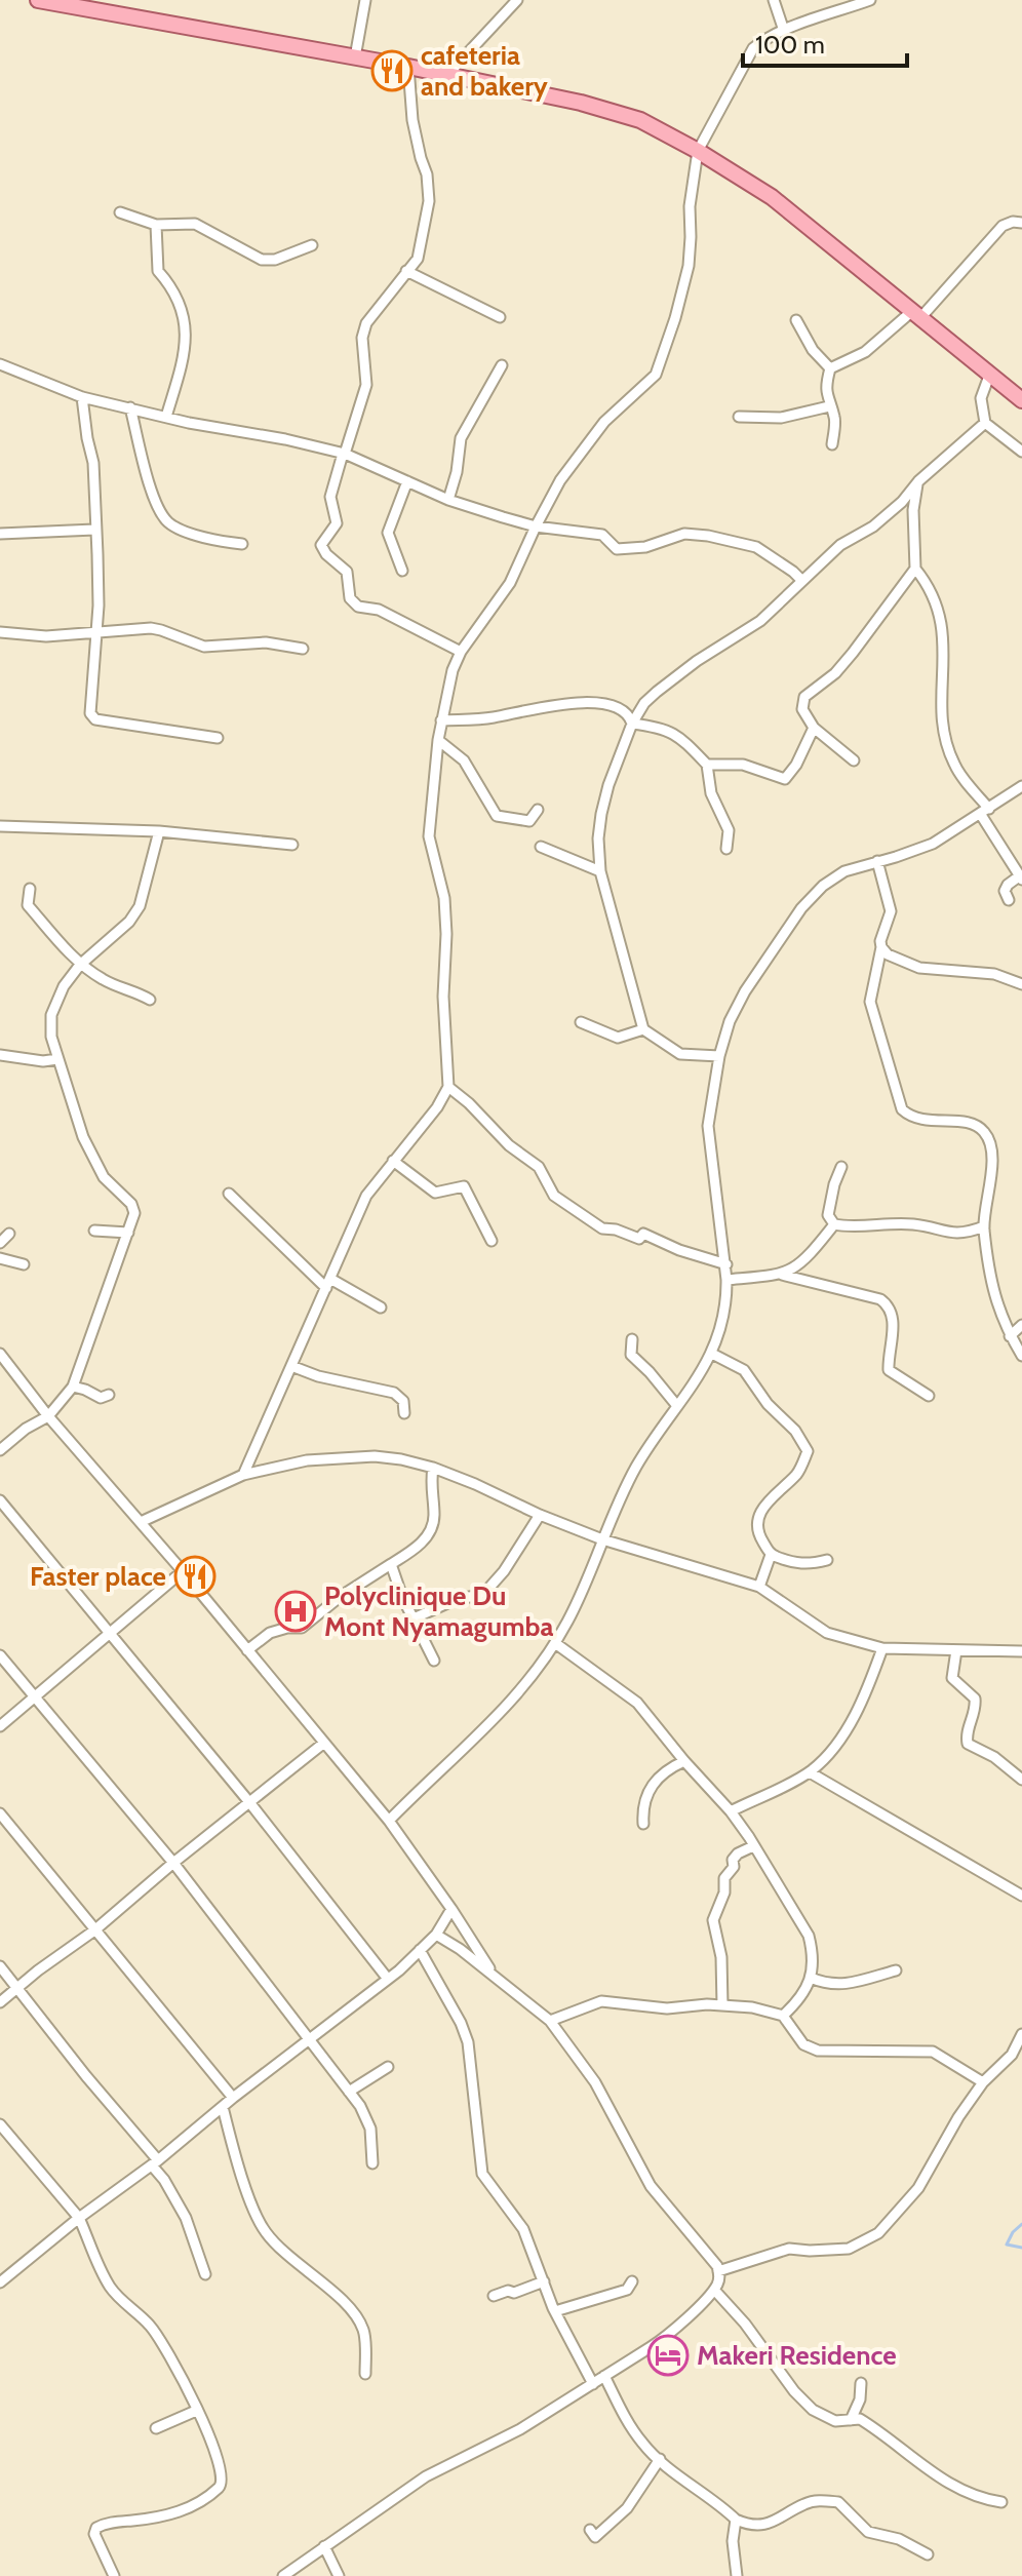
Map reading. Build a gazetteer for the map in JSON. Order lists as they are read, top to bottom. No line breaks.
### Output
{"places":{"restaurant":["cafeteria and bakery","Faster place"],"hospital":["Polyclinique Du Mont Nyamagumba"],"hotel":["Makeri Residence"]},"scale_bar":"100 m"}
